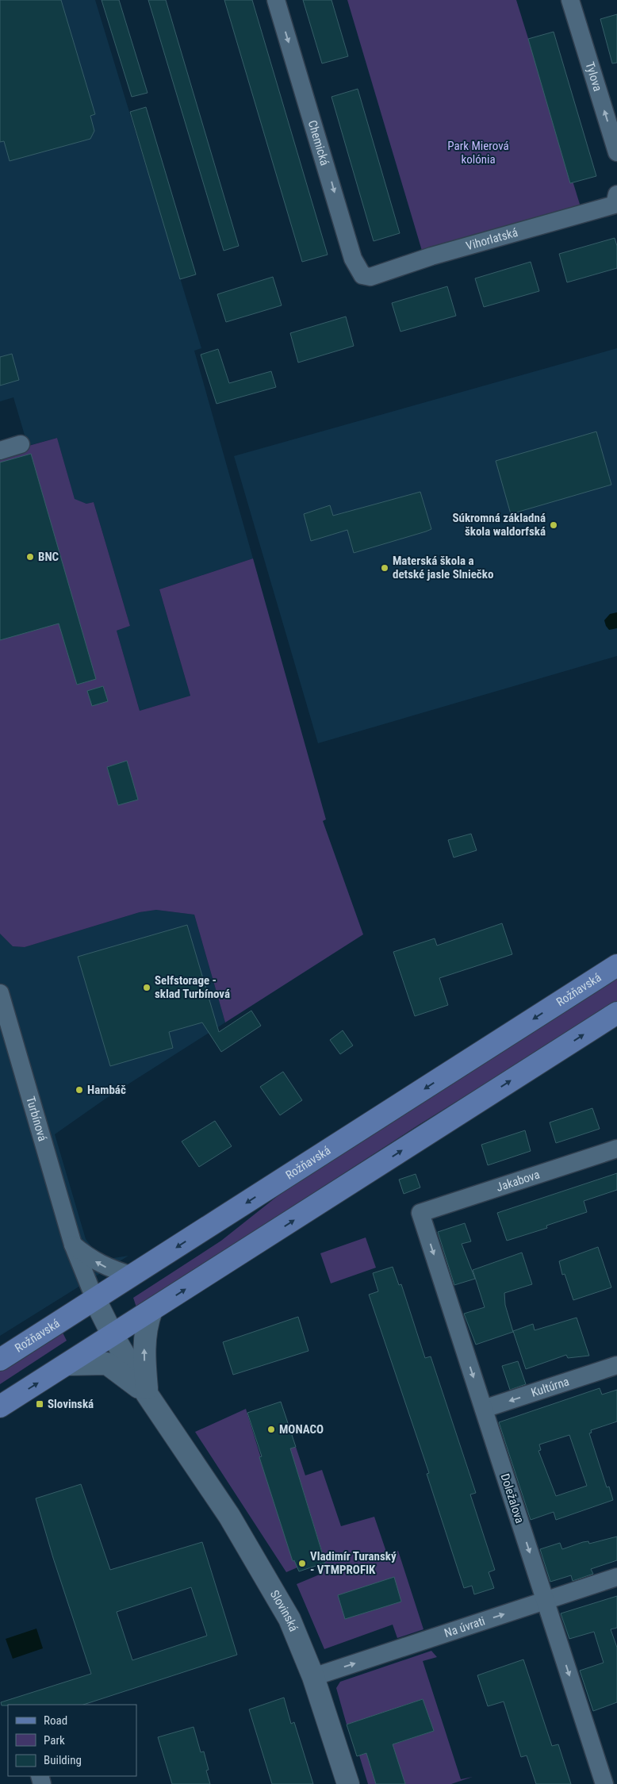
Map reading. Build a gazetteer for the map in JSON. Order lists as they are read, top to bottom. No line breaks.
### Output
{"streets":{"main road":["Rožňavská"],"street":["Tylova","Chemická","Vihorlatská","Turbínová","Jakabova","Kultúrna","Doležalova","Slovinská","Na úvrati"]},"crossings":[["Chemická","Vihorlatská"],["Rožňavská","Turbínová"],["Rožňavská","Slovinská"],["Turbínová","Slovinská"],["Jakabova","Doležalova"],["Kultúrna","Doležalova"],["Doležalova","Na úvrati"],["Slovinská","Na úvrati"]],"one_way":["Tylova","Chemická","Kultúrna","Doležalova","Na úvrati"],"parks":["Park Mierová kolónia"],"places":{"other":["Súkromná základná škola waldorfská","BNC","Materská škola a detské jasle Slniečko","Selfstorage - sklad Turbínová","Hambáč","MONACO","Vladimír Turanský - VTMPROFIK"],"transit":["Slovinská"]},"legend":["Road","Park","Building"]}
